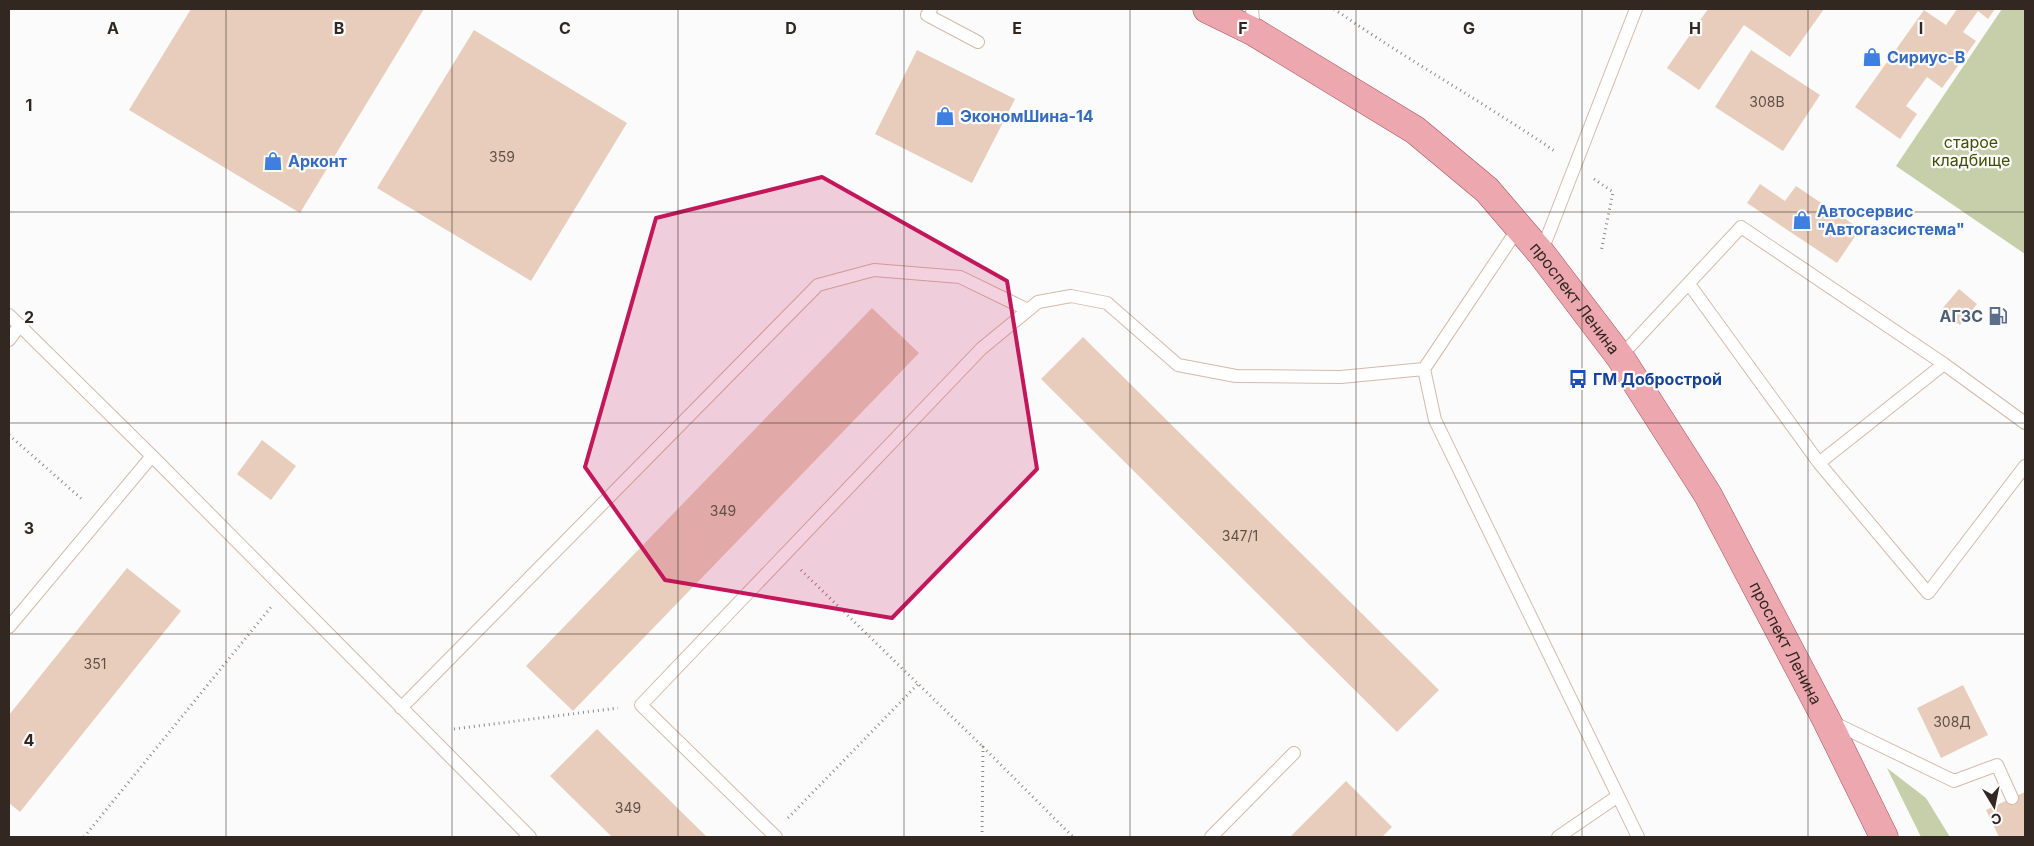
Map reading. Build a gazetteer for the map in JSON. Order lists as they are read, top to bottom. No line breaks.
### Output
{"streets":{"main road":["проспект Ленина"]},"parks":["старое кладбище"],"places":{"shop":["Сириус-В","ЭкономШина-14","Арконт","Автосервис \"Автогазсистема\""],"fuel station":["АГЗС"],"bus stop":["ГМ Добрострой"]},"house_numbers":["308В","359","349","347/1","351","308Д","349"],"north":"bottom","grid":{"columns":["A","B","C","D","E","F","G","H","I"],"rows":["1","2","3","4"]}}
